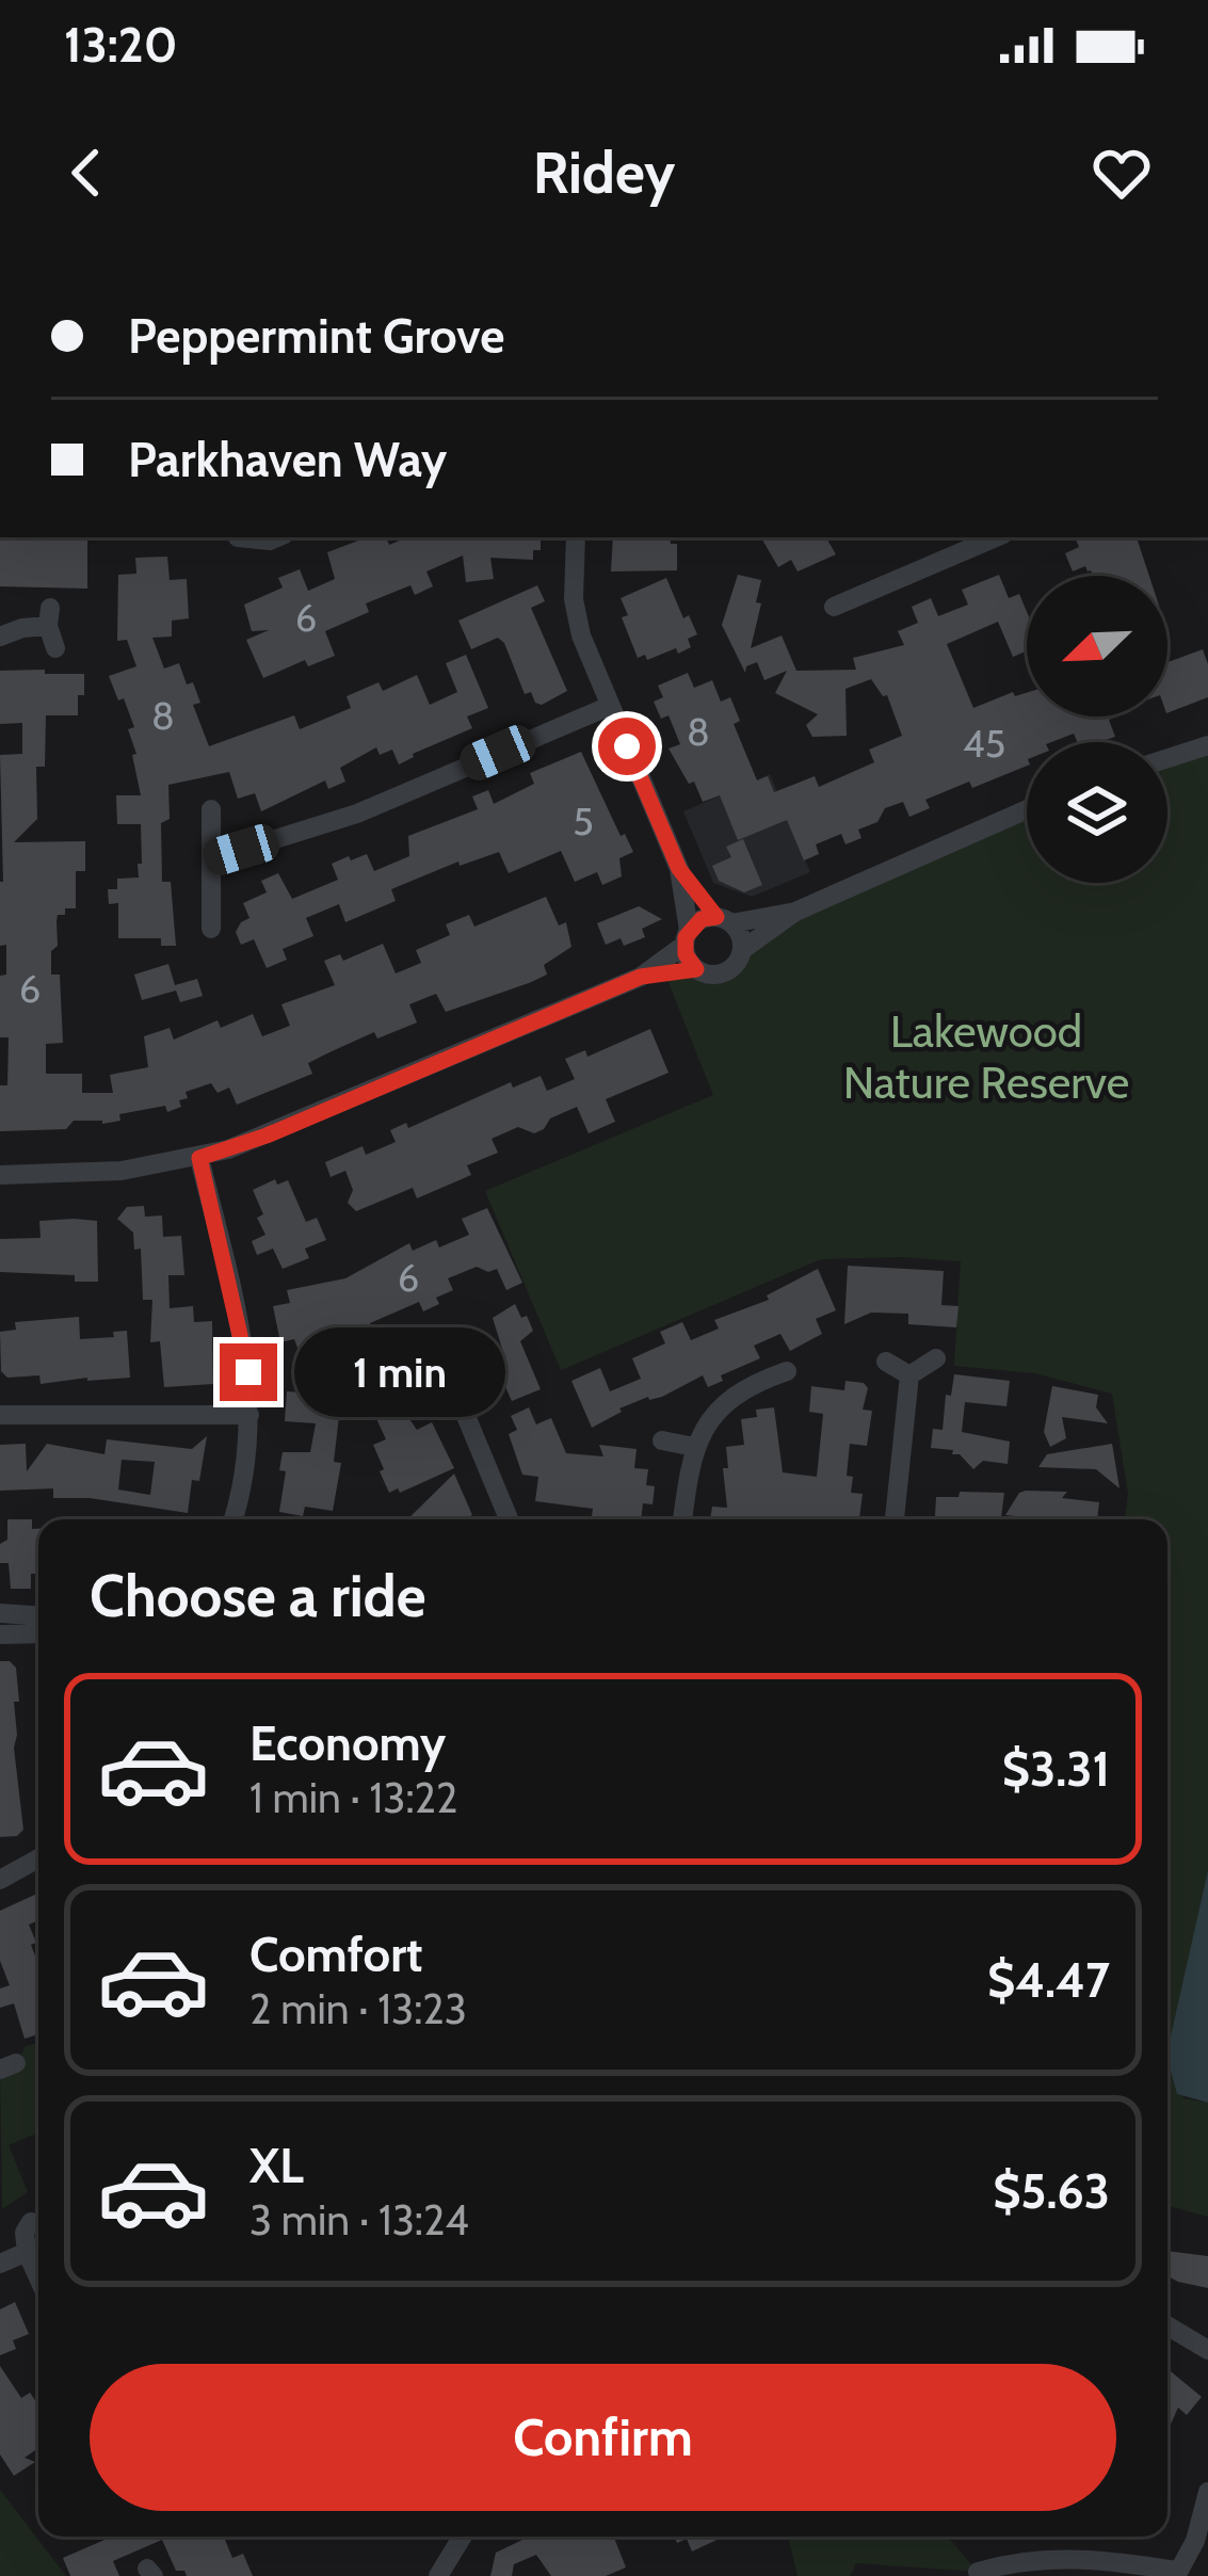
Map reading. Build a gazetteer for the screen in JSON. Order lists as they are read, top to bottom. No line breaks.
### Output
{"parks":["Lakewood Nature Reserve"],"house_numbers":["6","8","8","45","5","6","6"],"north":"bottom left","page":{"status":"13:20","header":"Ridey","banner":["Peppermint Grove","Parkhaven Way"],"bubble":"1 min","heading":"Choose a ride","list":[{"name":"Economy","note":"1 min · 13:22","value":"$3.31"},{"name":"Comfort","note":"2 min · 13:23","value":"$4.47"},{"name":"XL","note":"3 min · 13:24","value":"$5.63"}],"buttons":"Confirm"}}
